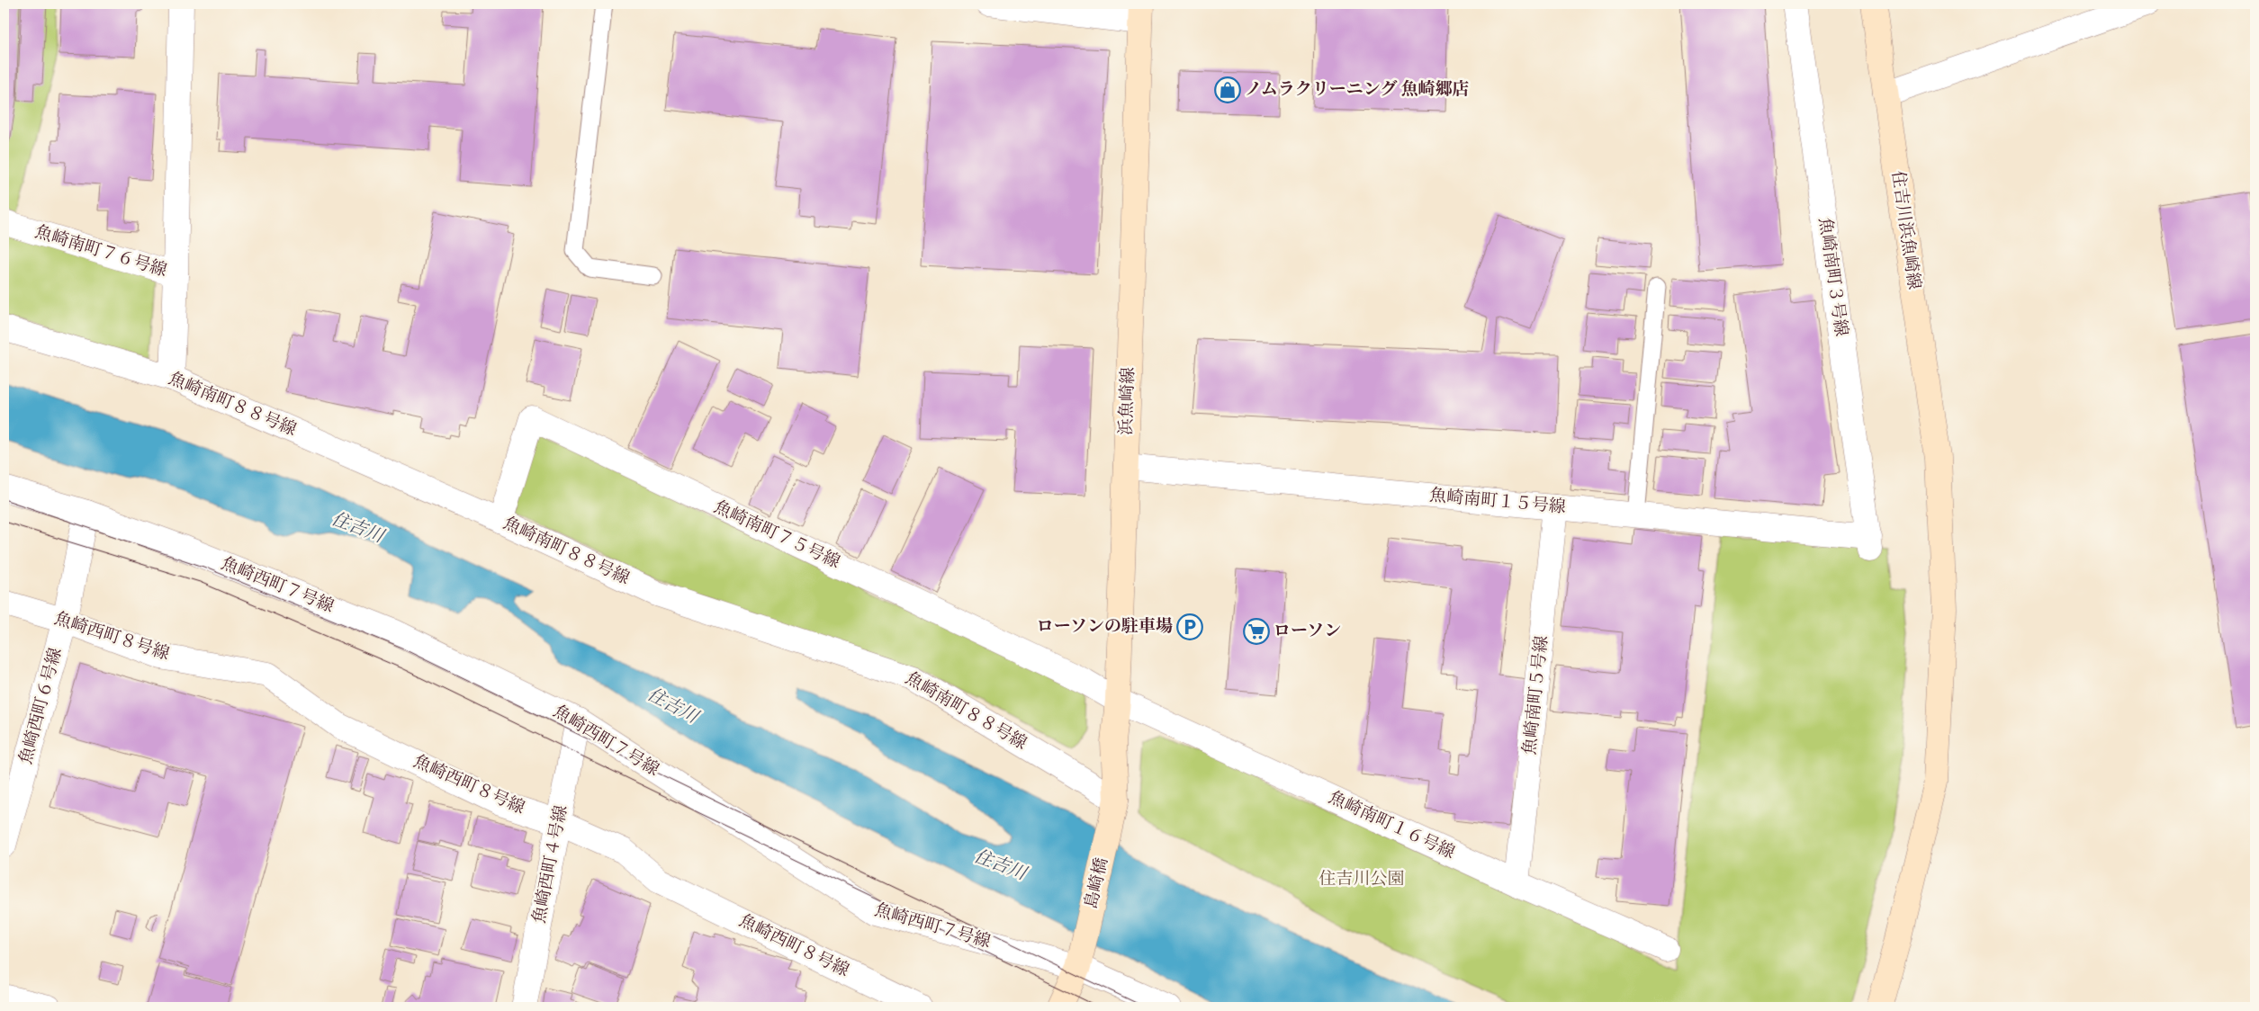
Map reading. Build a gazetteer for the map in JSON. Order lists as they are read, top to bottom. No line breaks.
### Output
{"streets":{"street":["住吉川浜魚崎線","魚崎南町７６号線","魚崎南町３号線","浜魚崎線","魚崎南町８８号線","魚崎南町１５号線","魚崎南町７５号線","魚崎西町７号線","魚崎西町８号線","魚崎南町５号線","魚崎西町６号線","魚崎南町１６号線","魚崎西町４号線","島崎橋"]},"crossings":[["魚崎南町７６号線","魚崎南町８８号線"],["魚崎南町３号線","魚崎南町１５号線"],["浜魚崎線","魚崎南町８８号線"],["浜魚崎線","魚崎南町１５号線"],["浜魚崎線","魚崎南町７５号線"],["浜魚崎線","魚崎南町１６号線"],["浜魚崎線","島崎橋"],["魚崎南町８８号線","魚崎南町７５号線"],["魚崎南町８８号線","島崎橋"],["魚崎南町１５号線","魚崎南町５号線"],["魚崎南町７５号線","魚崎南町１６号線"],["魚崎西町７号線","魚崎西町６号線"],["魚崎西町７号線","魚崎西町４号線"],["魚崎西町７号線","島崎橋"],["魚崎西町８号線","魚崎西町６号線"],["魚崎西町８号線","魚崎西町４号線"],["魚崎南町５号線","魚崎南町１６号線"]],"water":["住吉川"],"parks":["住吉川公園"],"places":{"shop":["ノムラクリーニング 魚崎郷店"],"parking":["ローソンの駐車場"],"supermarket":["ローソン"]}}
